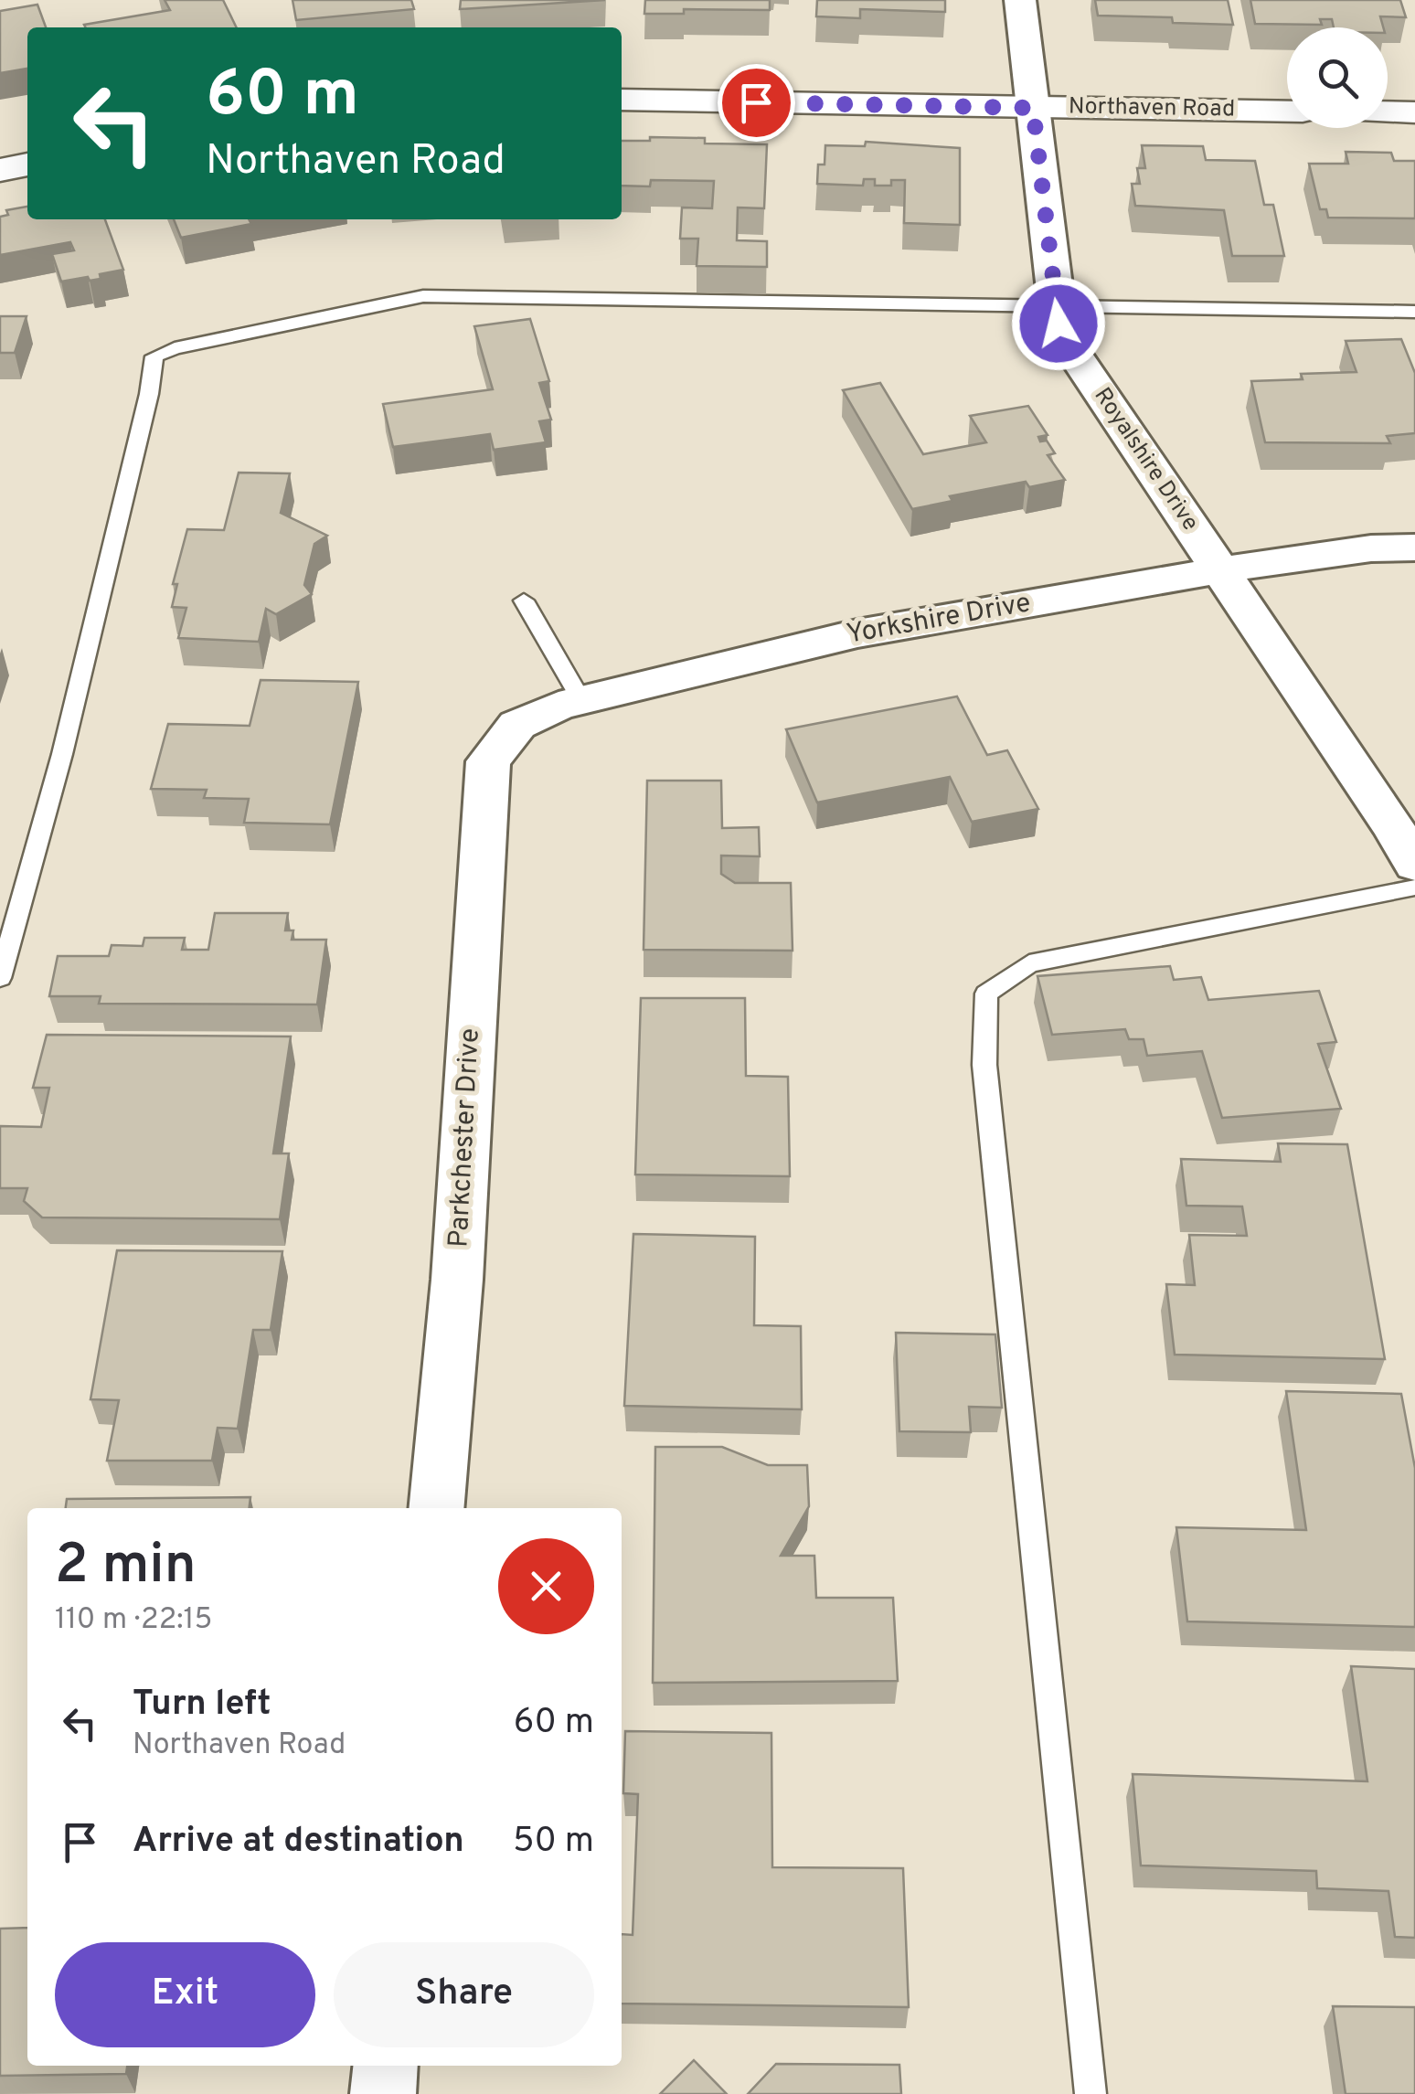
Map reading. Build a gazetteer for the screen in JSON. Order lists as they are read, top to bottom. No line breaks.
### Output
{"streets":{"street":["Northaven Road","Royalshire Drive","Yorkshire Drive","Parkchester Drive"]},"crossings":[["Northaven Road","Royalshire Drive"],["Royalshire Drive","Yorkshire Drive"],["Yorkshire Drive","Parkchester Drive"]],"page":{"turn":["60 m","Northaven Road"],"heading":["2 min","110 m · 22:15"],"list":[{"name":"Turn left","note":"Northaven Road","value":"60 m"},{"name":"Arrive at destination","value":"50 m"}],"buttons":["Exit","Share"]}}
